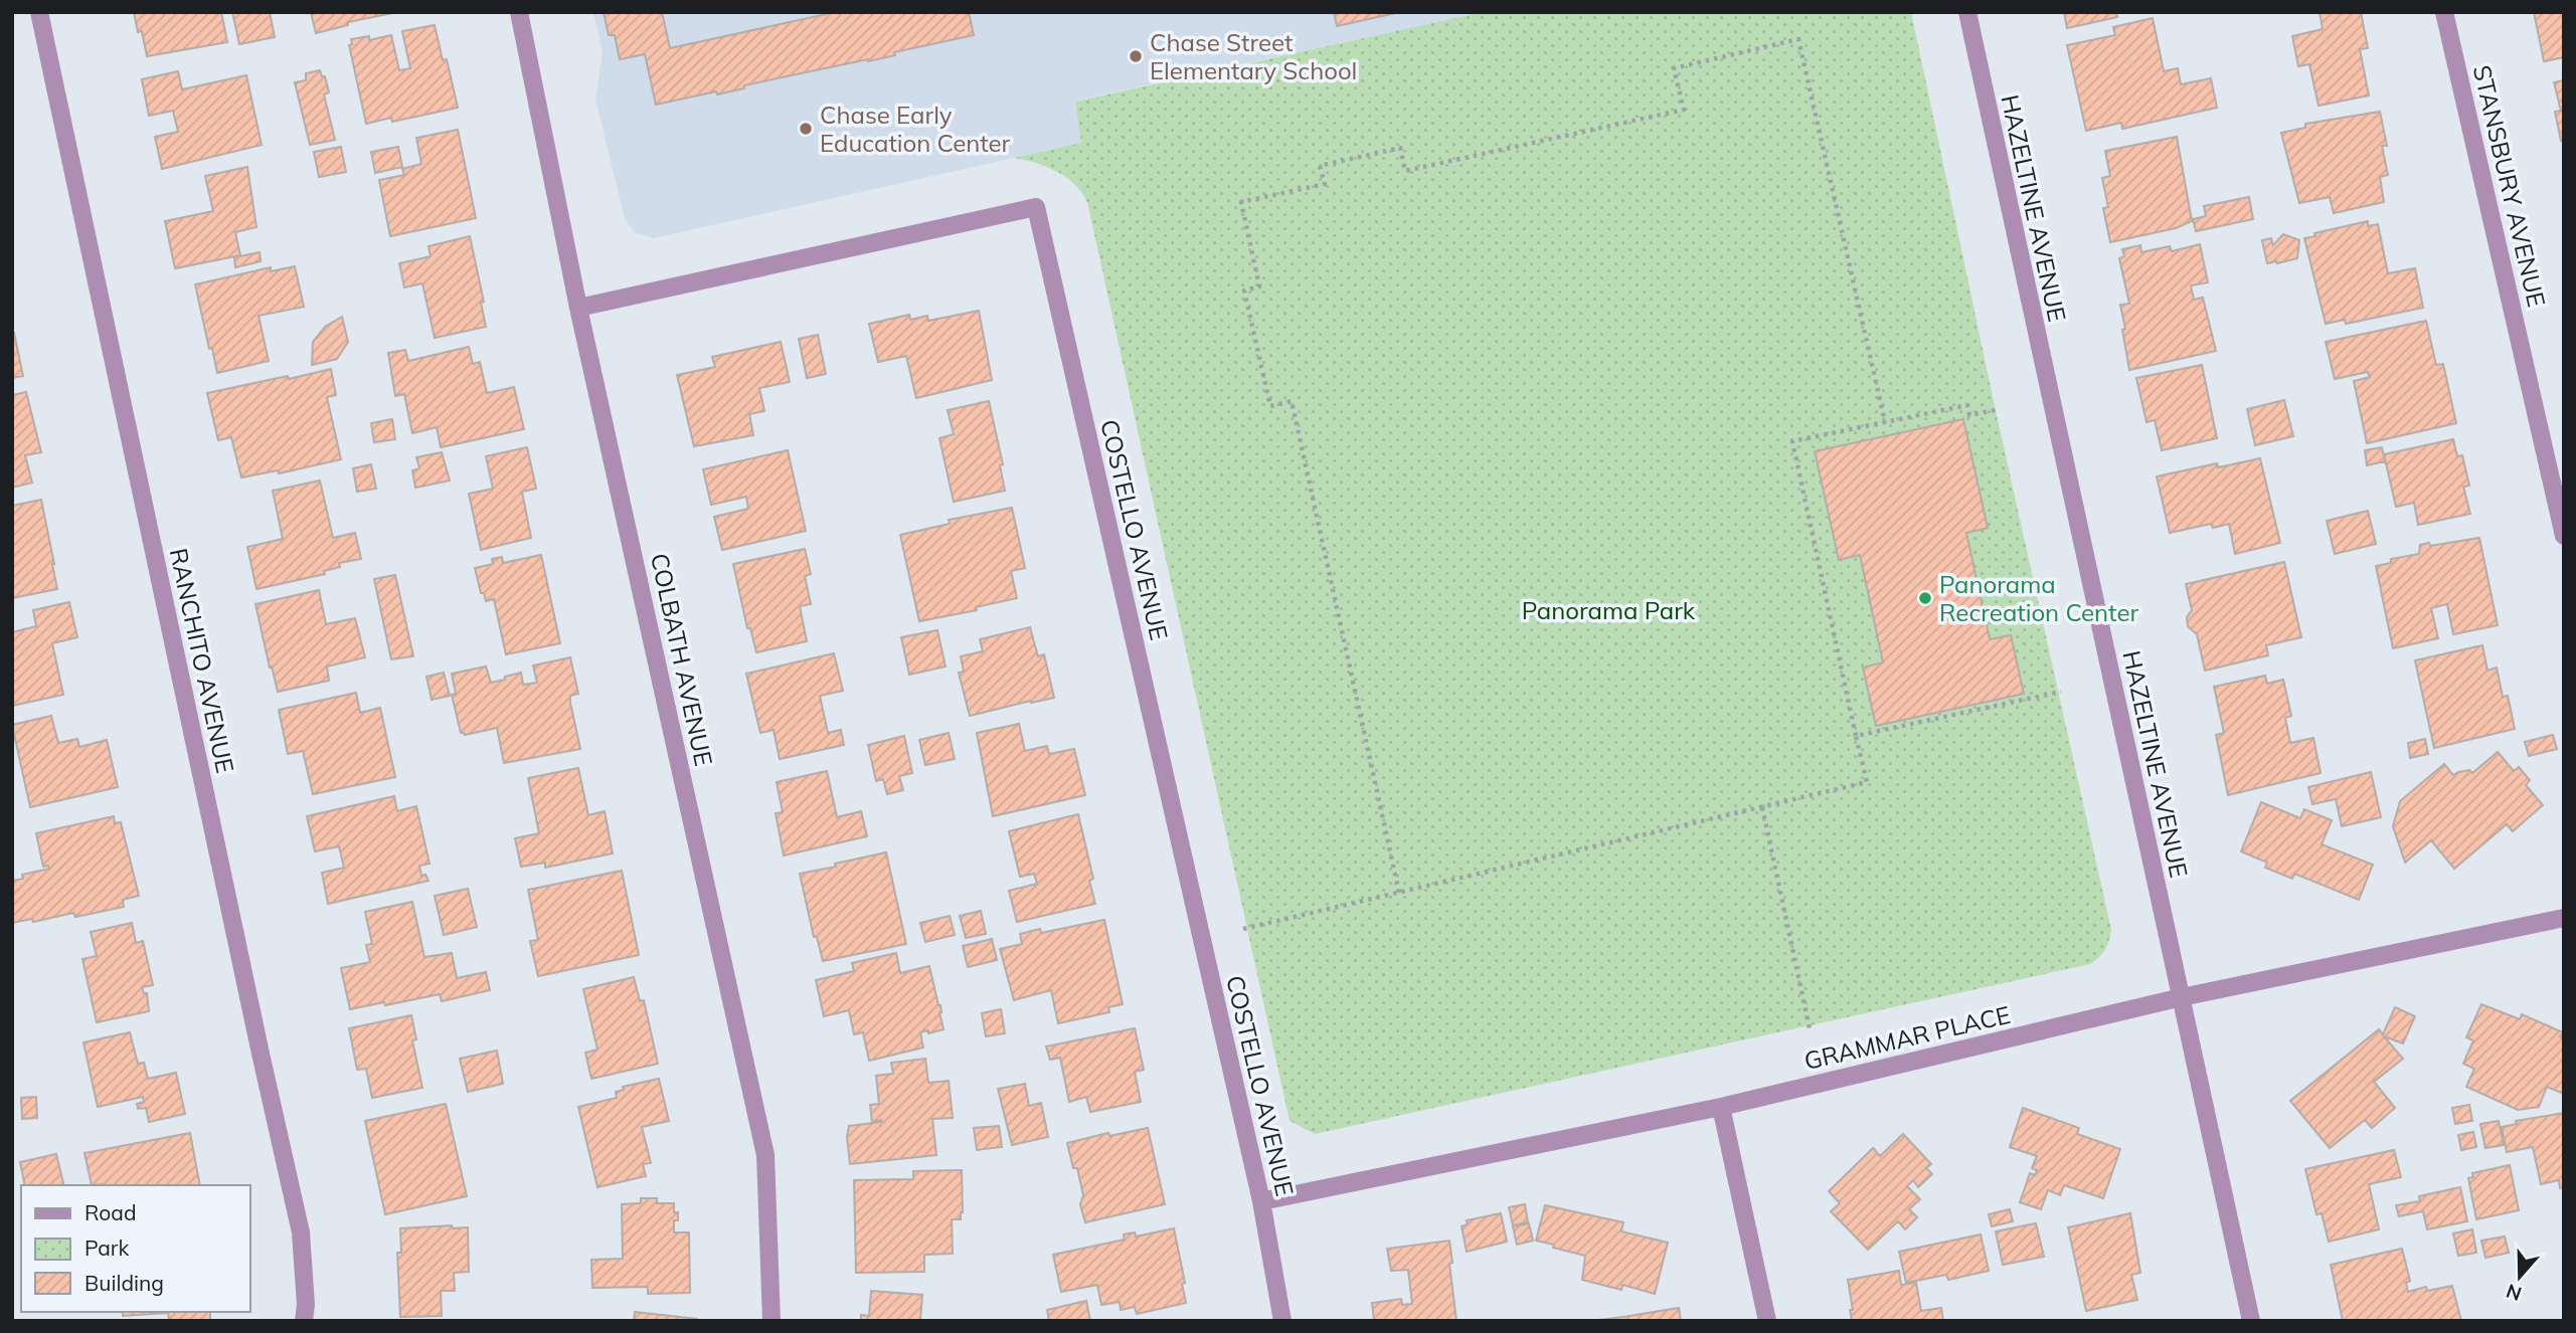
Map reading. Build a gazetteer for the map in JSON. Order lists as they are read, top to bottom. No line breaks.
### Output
{"streets":{"street":["STANSBURY AVENUE","HAZELTINE AVENUE","COSTELLO AVENUE","COLBATH AVENUE","RANCHITO AVENUE","GRAMMAR PLACE"]},"crossings":[["HAZELTINE AVENUE","GRAMMAR PLACE"],["COSTELLO AVENUE","COLBATH AVENUE"],["COSTELLO AVENUE","GRAMMAR PLACE"]],"parks":["Panorama Park"],"places":["Chase Street Elementary School","Chase Early Education Center","Panorama Recreation Center"],"legend":["Road","Park","Building"],"north":"bottom"}
